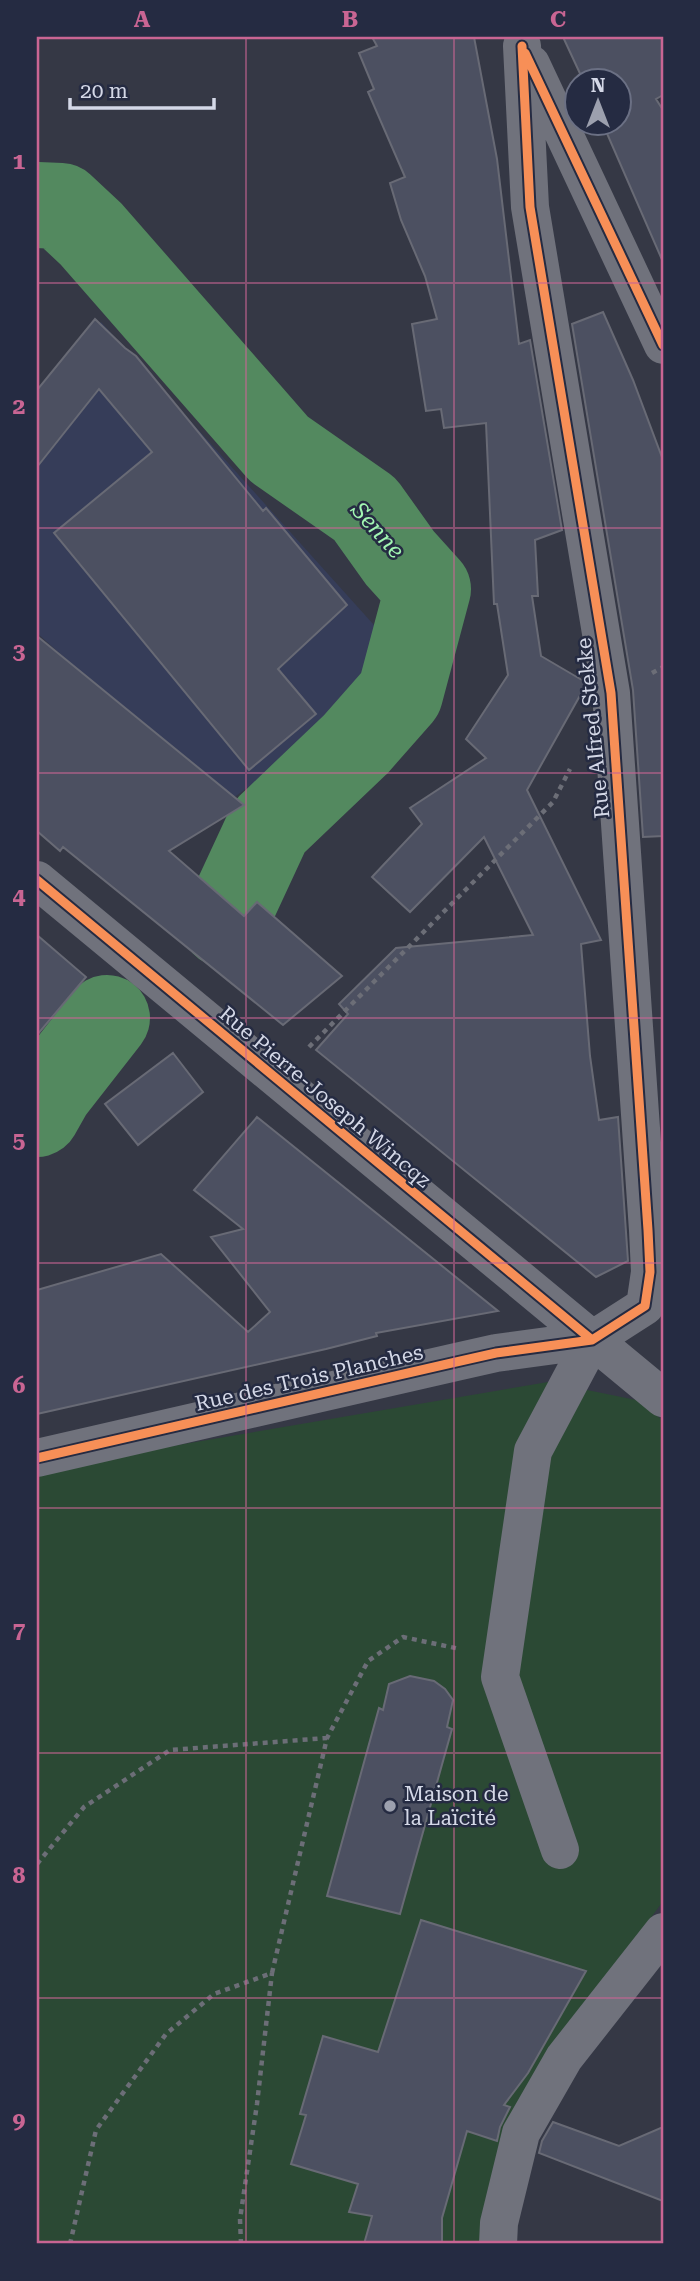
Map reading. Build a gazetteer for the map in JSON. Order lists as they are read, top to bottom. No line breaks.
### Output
{"streets":{"street":["Rue Alfred Stekke","Rue Pierre-Joseph Wincqz","Rue des Trois Planches"]},"crossings":[["Rue Alfred Stekke","Rue Pierre-Joseph Wincqz"],["Rue Alfred Stekke","Rue des Trois Planches"],["Rue Pierre-Joseph Wincqz","Rue des Trois Planches"]],"water":["Senne"],"places":["Maison de la Laïcité"],"scale_bar":"20 m","north":"top","grid":{"columns":["A","B","C"],"rows":["1","2","3","4","5","6","7","8","9"]}}
